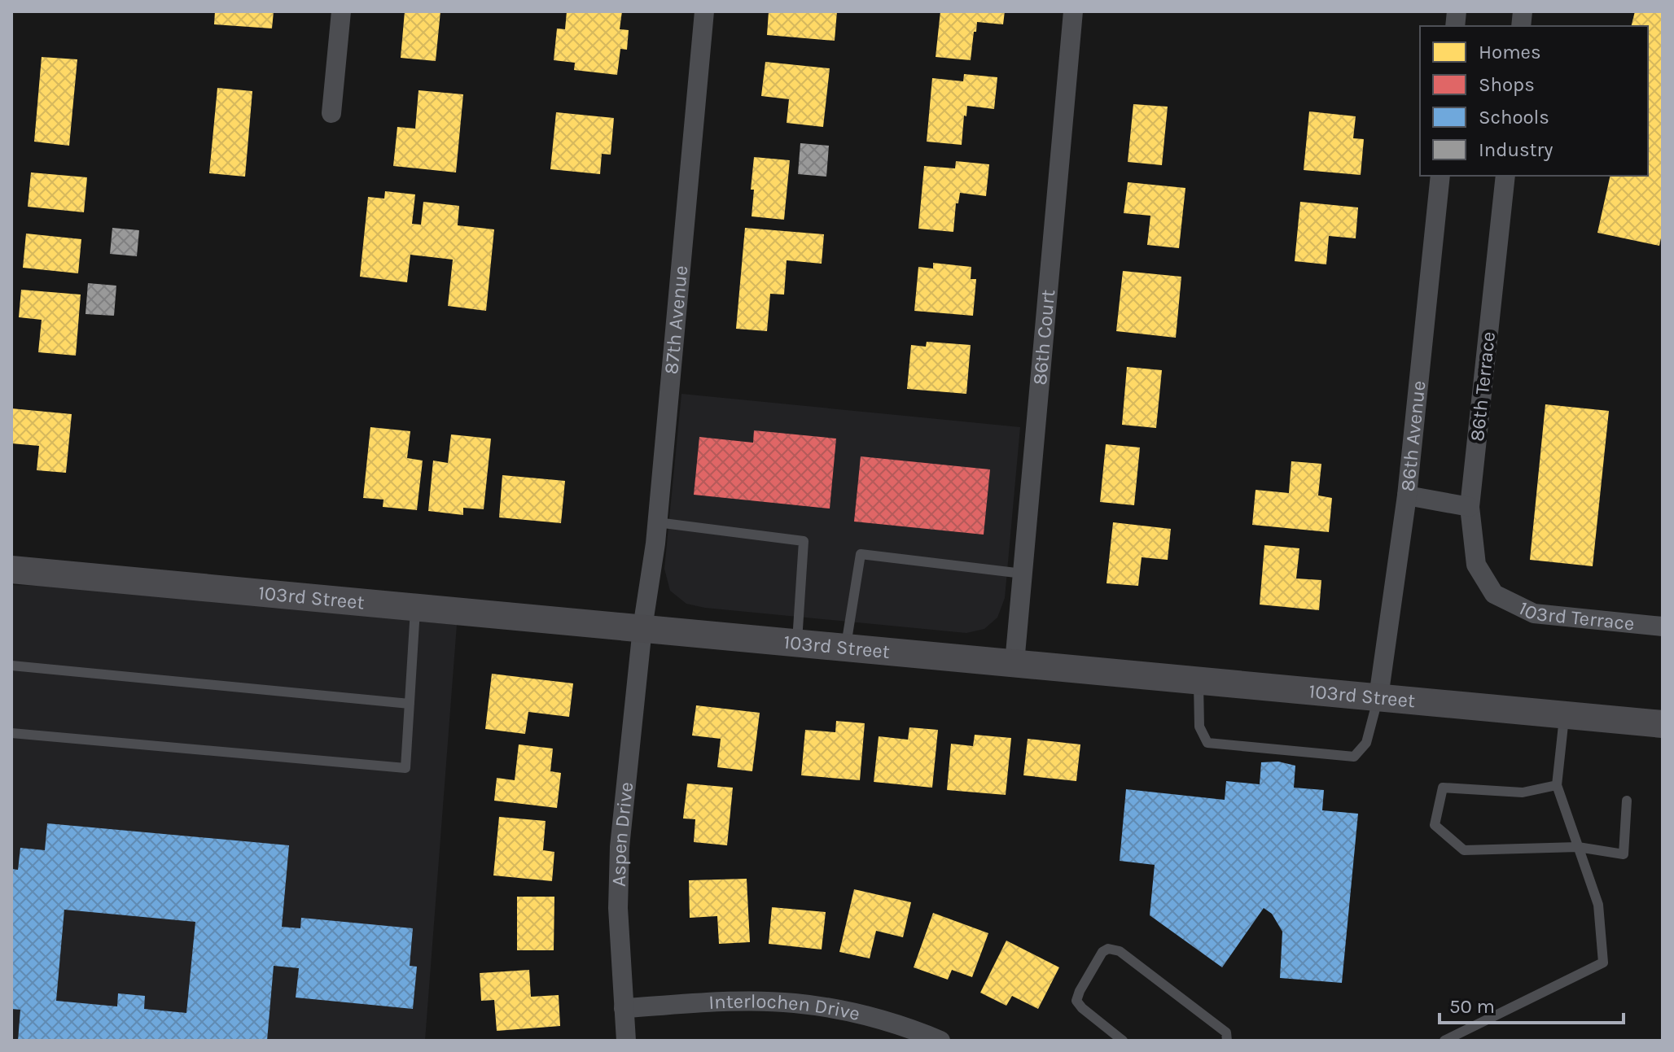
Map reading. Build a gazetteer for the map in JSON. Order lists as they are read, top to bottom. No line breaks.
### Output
{"streets":{"street":["87th Avenue","86th Court","86th Terrace","86th Avenue","103rd Street","103rd Terrace","Aspen Drive","Interlochen Drive"]},"crossings":[["87th Avenue","103rd Street"],["87th Avenue","Aspen Drive"],["86th Court","103rd Street"],["86th Terrace","103rd Terrace"],["86th Avenue","103rd Street"],["103rd Street","Aspen Drive"],["Aspen Drive","Interlochen Drive"]],"legend":["Homes","Shops","Schools","Industry"],"scale_bar":"50 m"}
